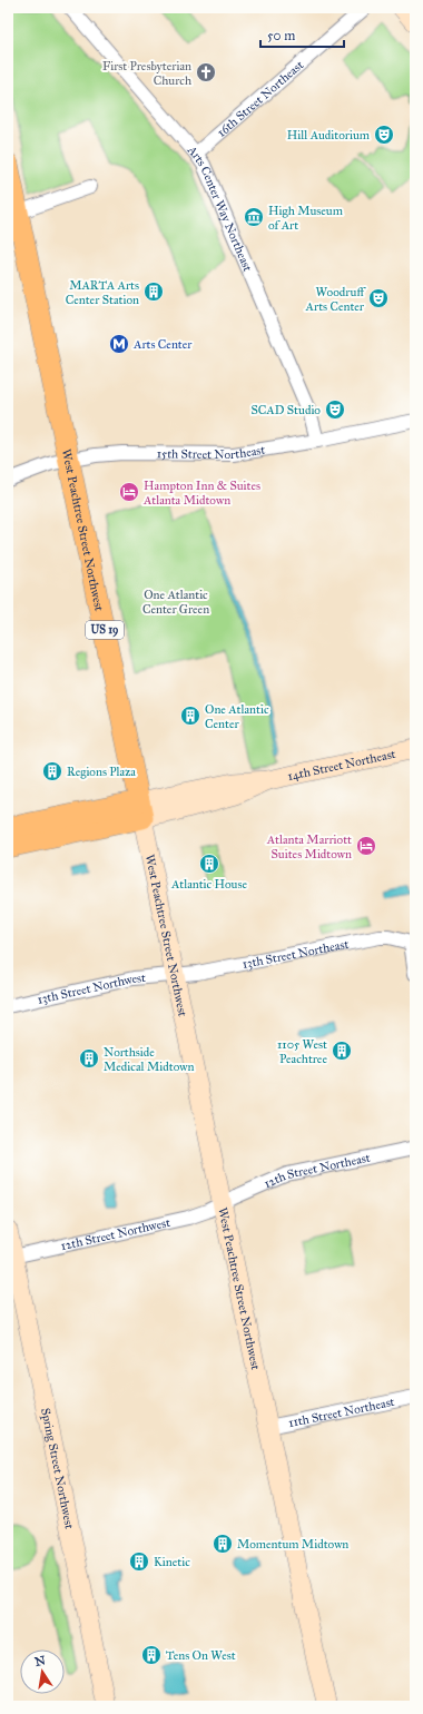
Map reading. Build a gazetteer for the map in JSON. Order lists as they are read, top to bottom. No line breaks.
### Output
{"streets":{"main road":["West Peachtree Street Northwest","US 19","14th Street Northeast","Spring Street Northwest"],"street":["16th Street Northeast","Arts Center Way Northeast","15th Street Northeast","13th Street Northeast","13th Street Northwest","12th Street Northeast","12th Street Northwest","11th Street Northeast"]},"crossings":[["16th Street Northeast","Arts Center Way Northeast"],["Arts Center Way Northeast","15th Street Northeast"],["15th Street Northeast","West Peachtree Street Northwest"],["West Peachtree Street Northwest","14th Street Northeast"],["West Peachtree Street Northwest","13th Street Northeast"],["West Peachtree Street Northwest","13th Street Northwest"],["West Peachtree Street Northwest","12th Street Northeast"],["West Peachtree Street Northwest","12th Street Northwest"],["West Peachtree Street Northwest","11th Street Northeast"],["13th Street Northeast","13th Street Northwest"],["12th Street Northeast","12th Street Northwest"],["12th Street Northwest","Spring Street Northwest"]],"parks":["One Atlantic Center Green"],"places":{"church":["First Presbyterian Church"],"theatre":["Hill Auditorium","Woodruff Arts Center","SCAD Studio"],"museum":["High Museum of Art"],"building":["MARTA Arts Center Station","One Atlantic Center","Regions Plaza","Atlantic House","1105 West Peachtree","Northside Medical Midtown","Momentum Midtown","Kinetic","Tens On West"],"metro station":["Arts Center"],"hotel":["Hampton Inn & Suites Atlanta Midtown","Atlanta Marriott Suites Midtown"]},"scale_bar":"50 m","north":"top"}
